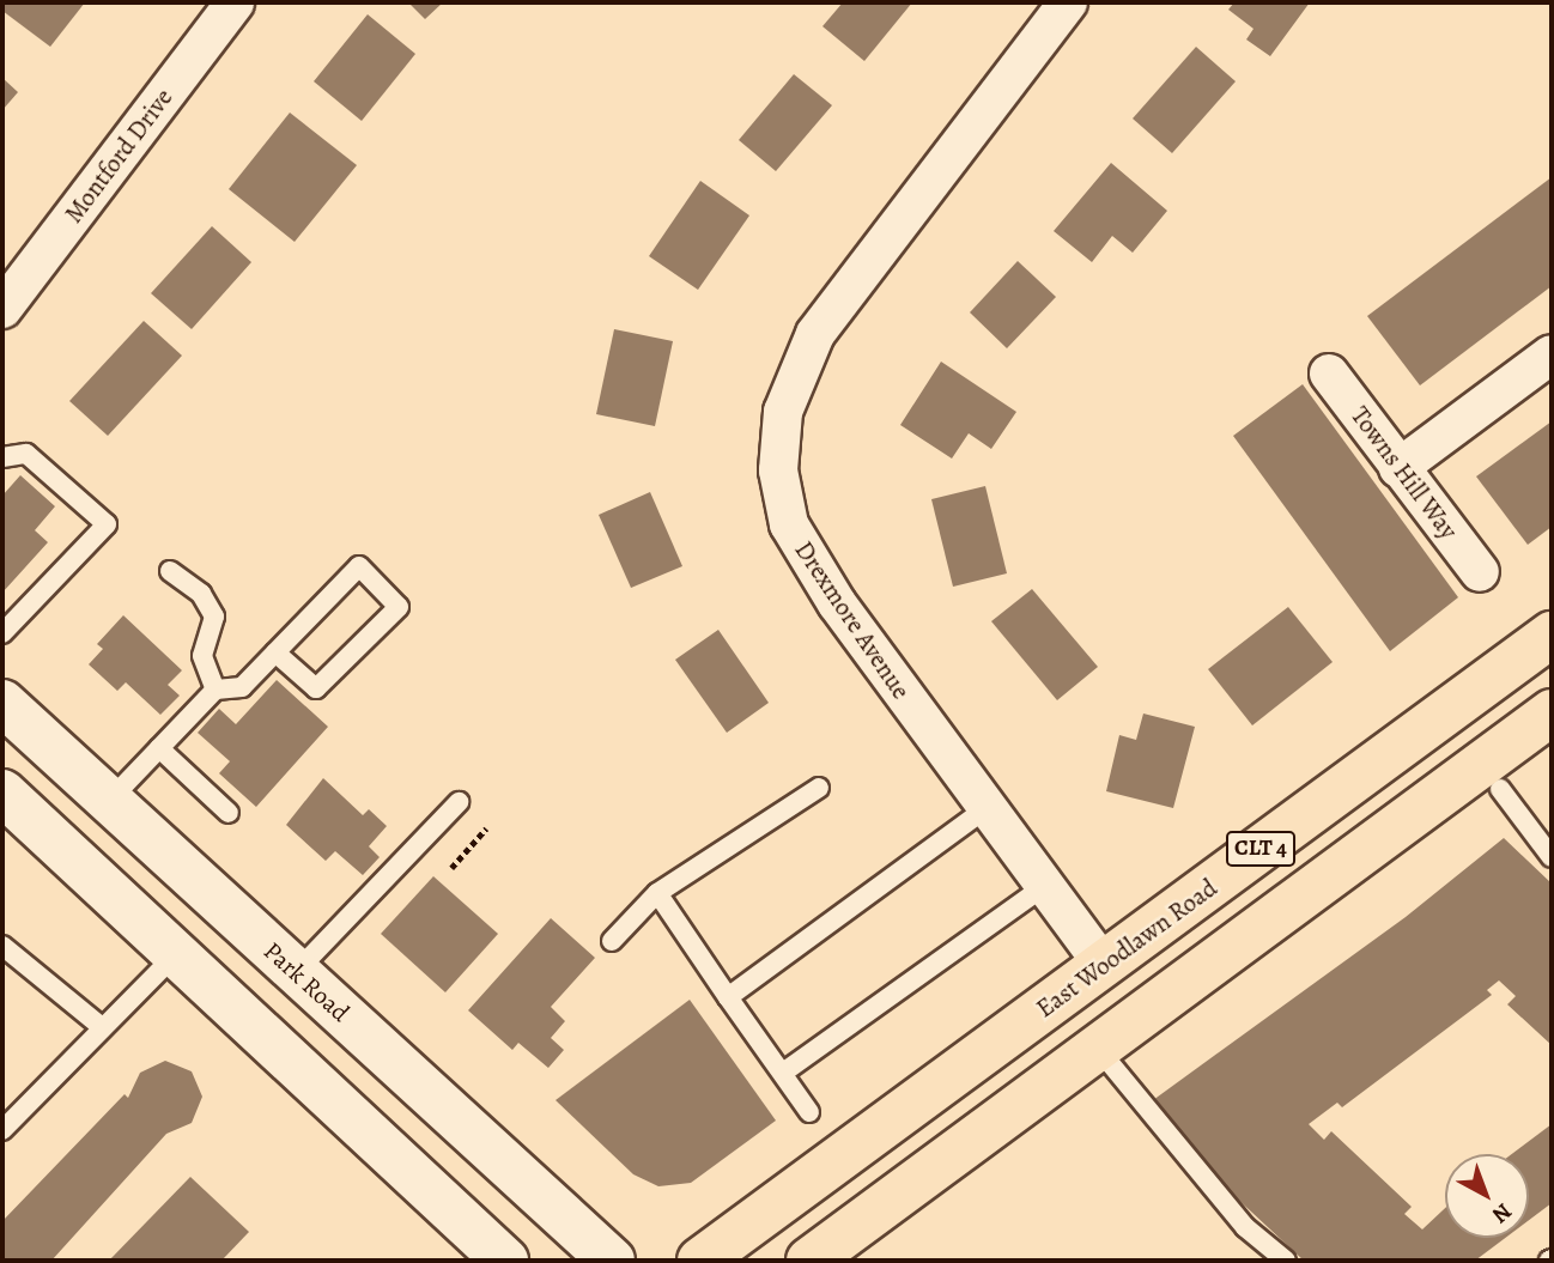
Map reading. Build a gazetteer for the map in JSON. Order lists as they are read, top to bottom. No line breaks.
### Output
{"streets":{"main road":["CLT 4","East Woodlawn Road","Park Road"],"street":["Montford Drive","Towns Hill Way","Drexmore Avenue"]},"crossings":[["Drexmore Avenue","East Woodlawn Road"]],"north":"bottom right"}
